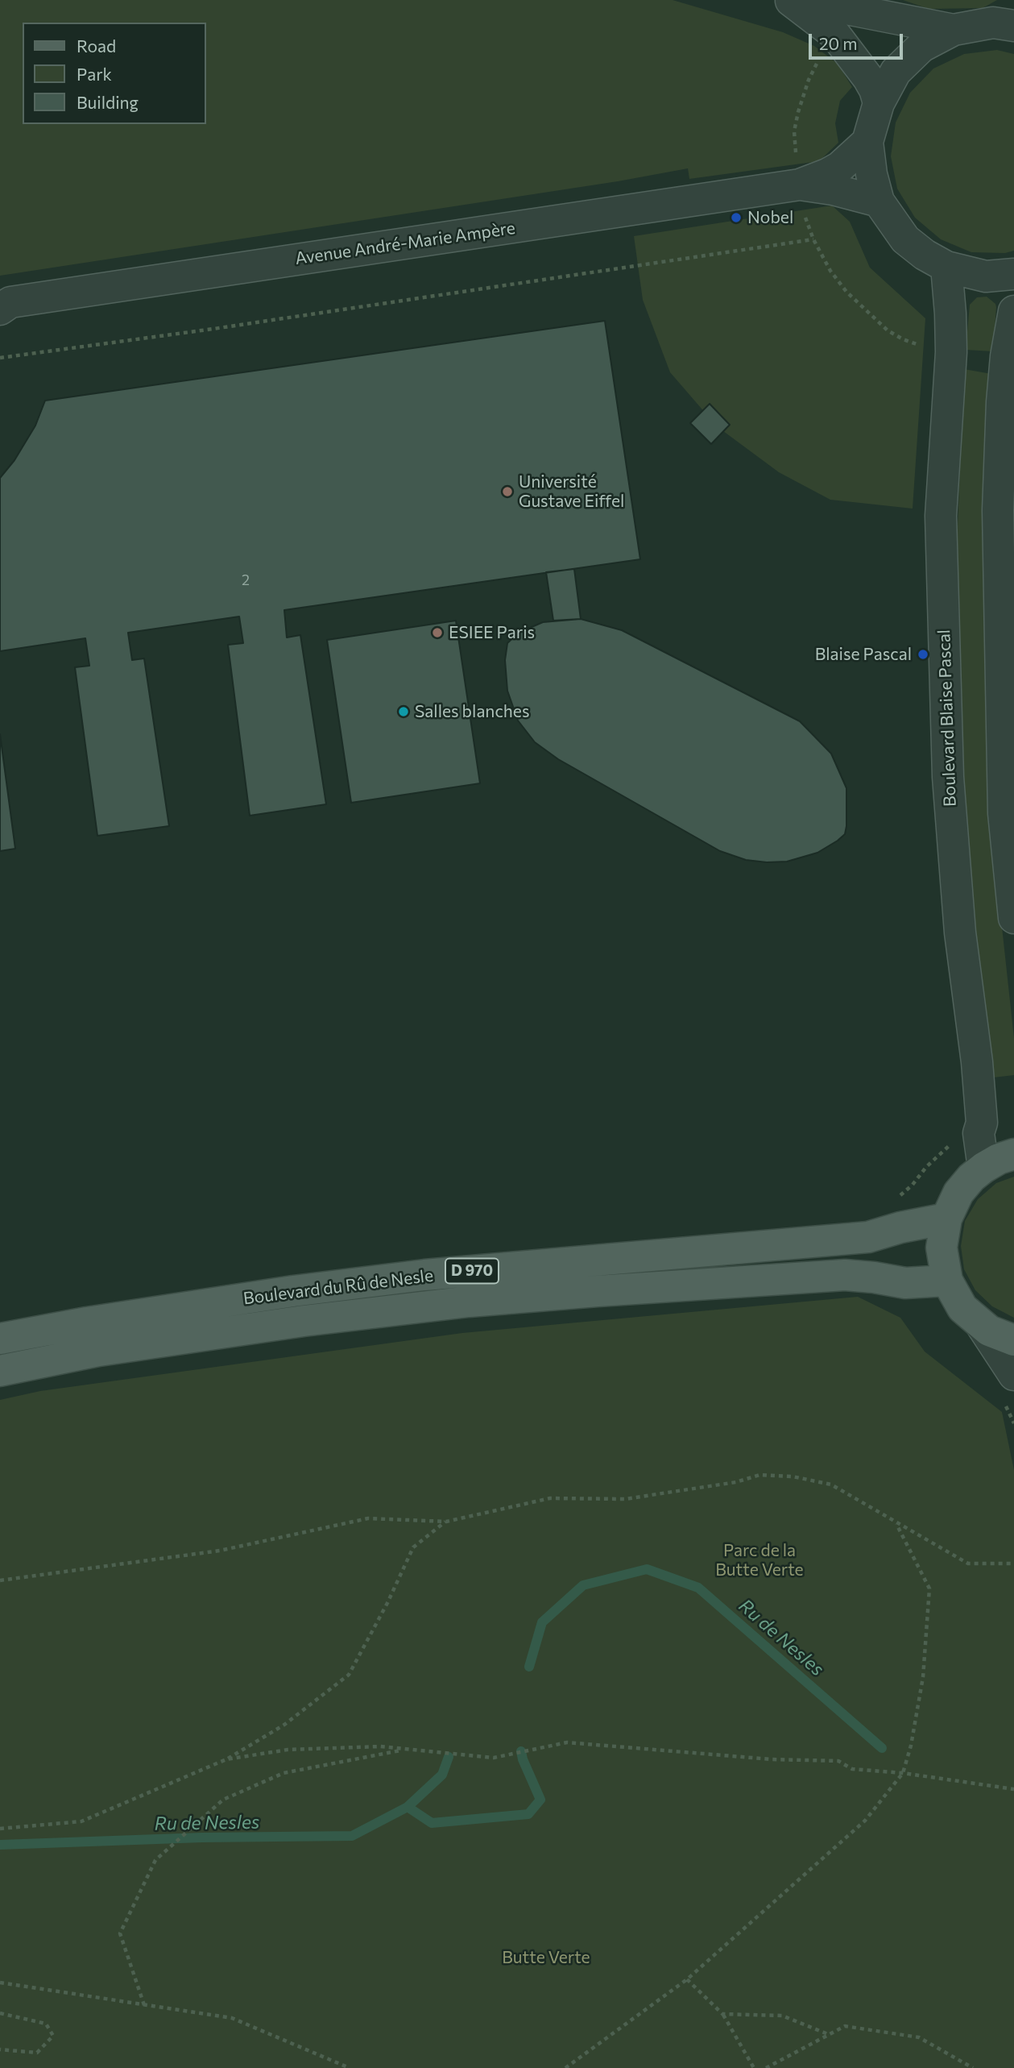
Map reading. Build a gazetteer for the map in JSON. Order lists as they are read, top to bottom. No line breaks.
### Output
{"streets":{"main road":["D 970","Boulevard du Rû de Nesle"],"street":["Avenue André-Marie Ampère","Boulevard Blaise Pascal"]},"water":["Ru de Nesles"],"parks":["Parc de la Butte Verte","Butte Verte"],"places":["Nobel","Université Gustave Eiffel","ESIEE Paris","Blaise Pascal","Salles blanches"],"house_numbers":["2"],"legend":["Road","Park","Building"],"scale_bar":"20 m"}
